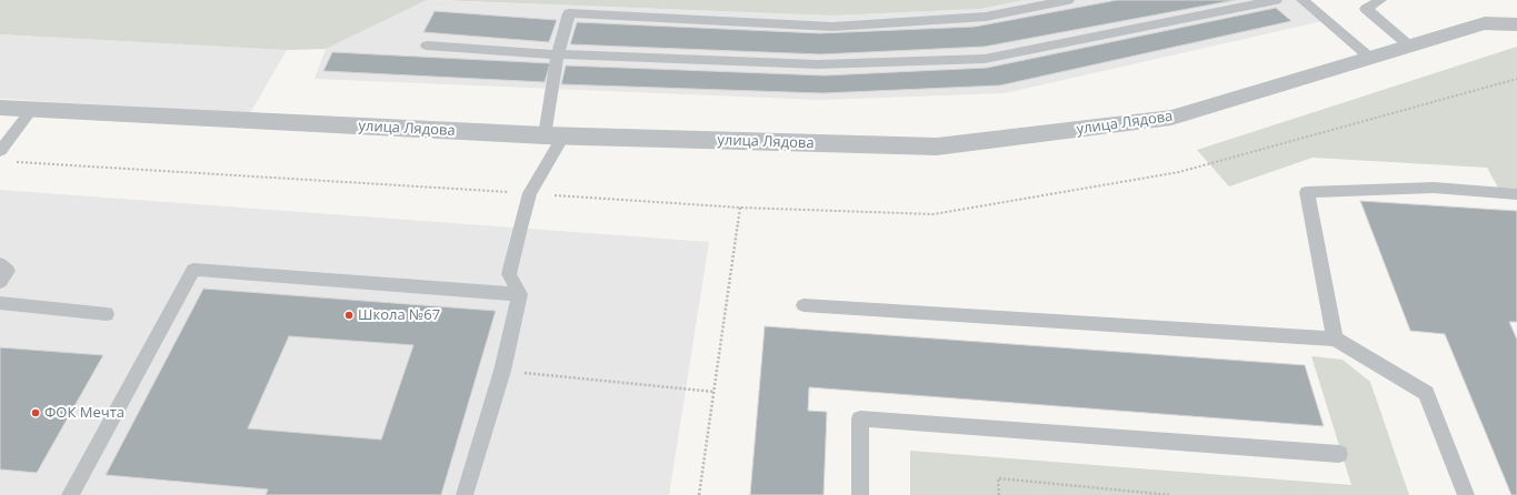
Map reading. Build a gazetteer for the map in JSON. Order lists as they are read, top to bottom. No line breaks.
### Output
{"streets":{"street":["улица Лядова"]},"places":["Школа №67","ФОК Мечта"]}
